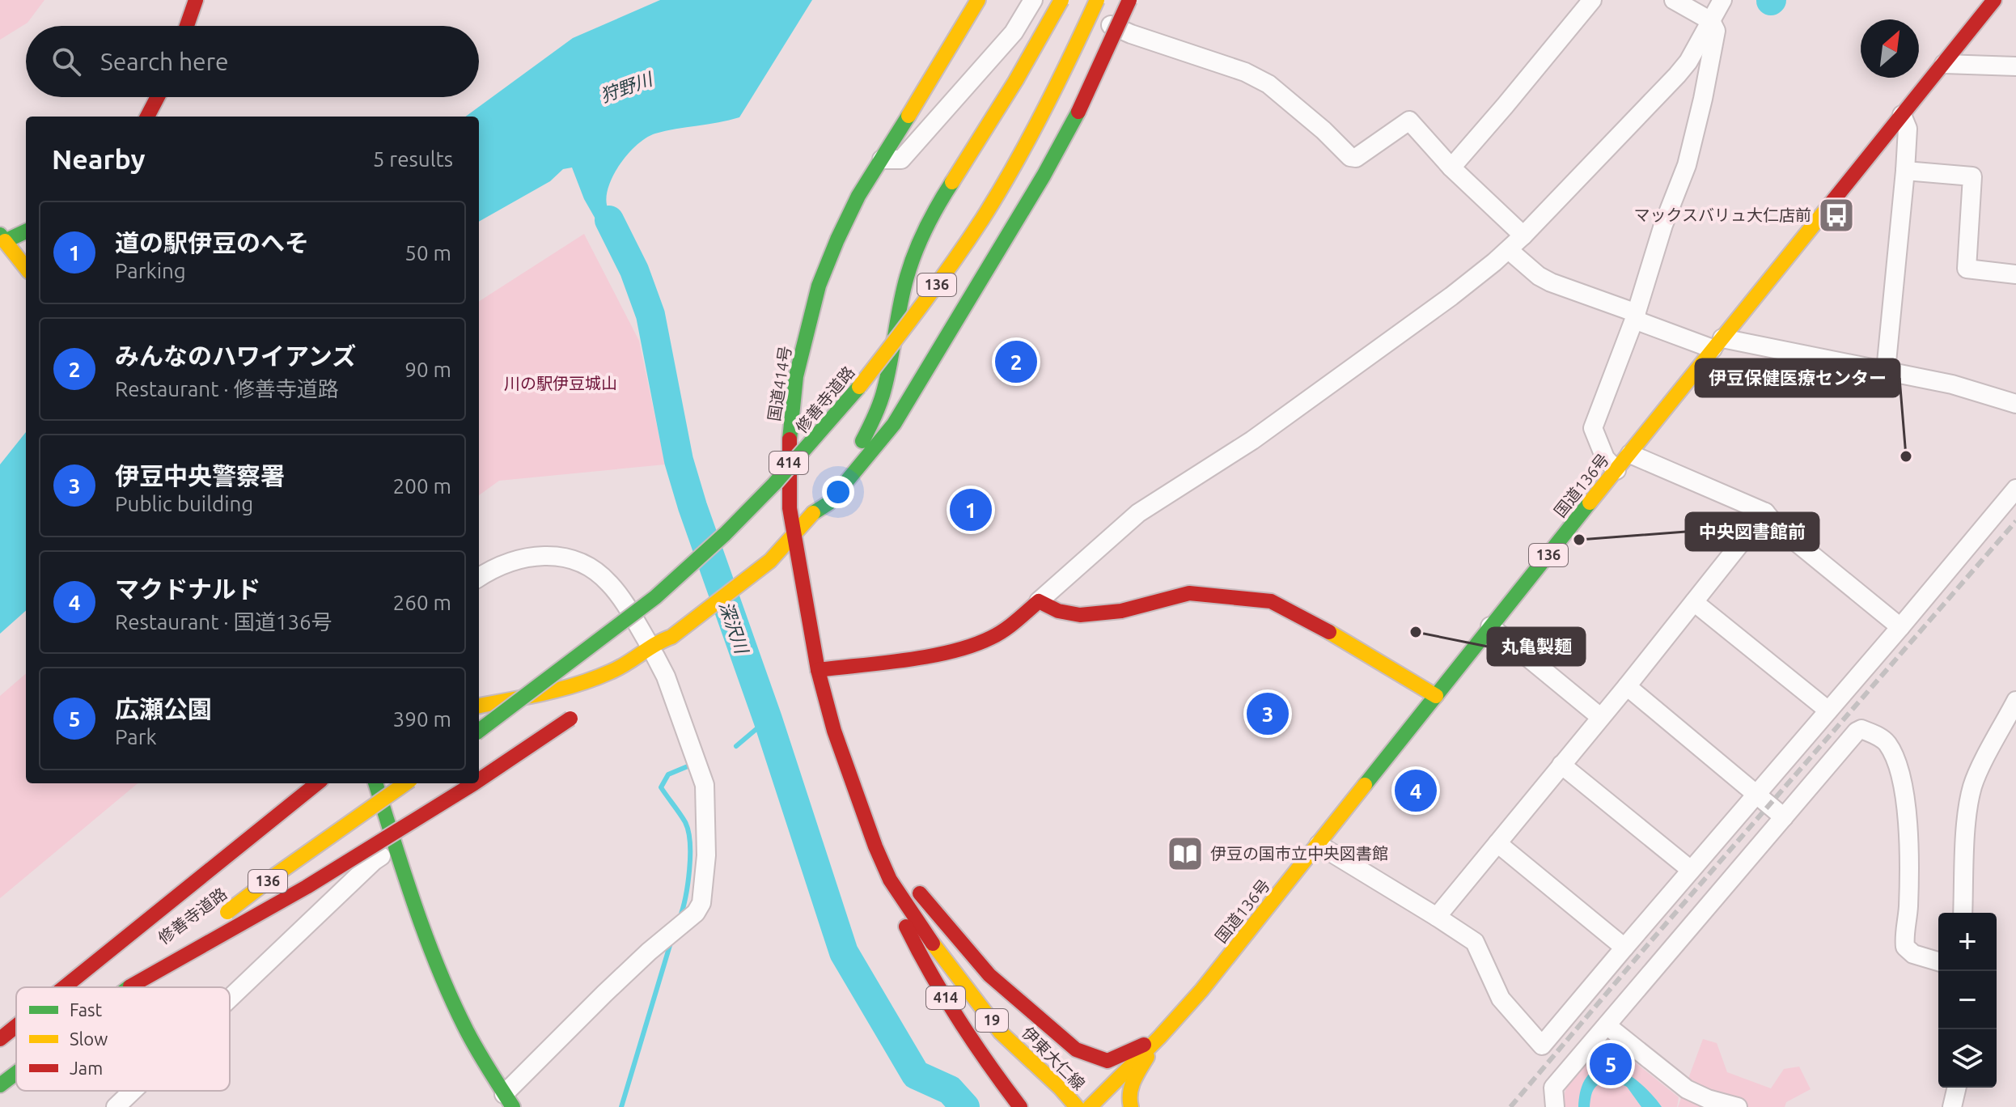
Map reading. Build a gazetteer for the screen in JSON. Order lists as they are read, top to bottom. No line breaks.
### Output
{"streets":{"main road":["136","国道414号","修善寺道路","414","国道136号","19","伊東大仁線"]},"crossings":[["136","国道414号"],["国道414号","414"],["国道414号","伊東大仁線"]],"water":["狩野川","深沢川"],"parks":["川の駅伊豆城山"],"places":{"bus stop":["マックスバリュ大仁店前"],"other":["伊豆保健医療センター","中央図書館前","丸亀製麺"],"library":["伊豆の国市立中央図書館"]},"legend":["Fast","Slow","Jam"],"north":"top right","page":{"search":"Search here","heading":["Nearby","5 results"],"list":[{"mark":"1","name":"道の駅伊豆のへそ","note":"Parking","value":"50 m"},{"mark":"2","name":"みんなのハワイアンズ","note":"Restaurant · 修善寺道路","value":"90 m"},{"mark":"3","name":"伊豆中央警察署","note":"Public building","value":"200 m"},{"mark":"4","name":"マクドナルド","note":"Restaurant · 国道136号","value":"260 m"},{"mark":"5","name":"広瀬公園","note":"Park","value":"390 m"}],"pins":["2","1","3","4","5"],"map_buttons":["+","−"]}}
